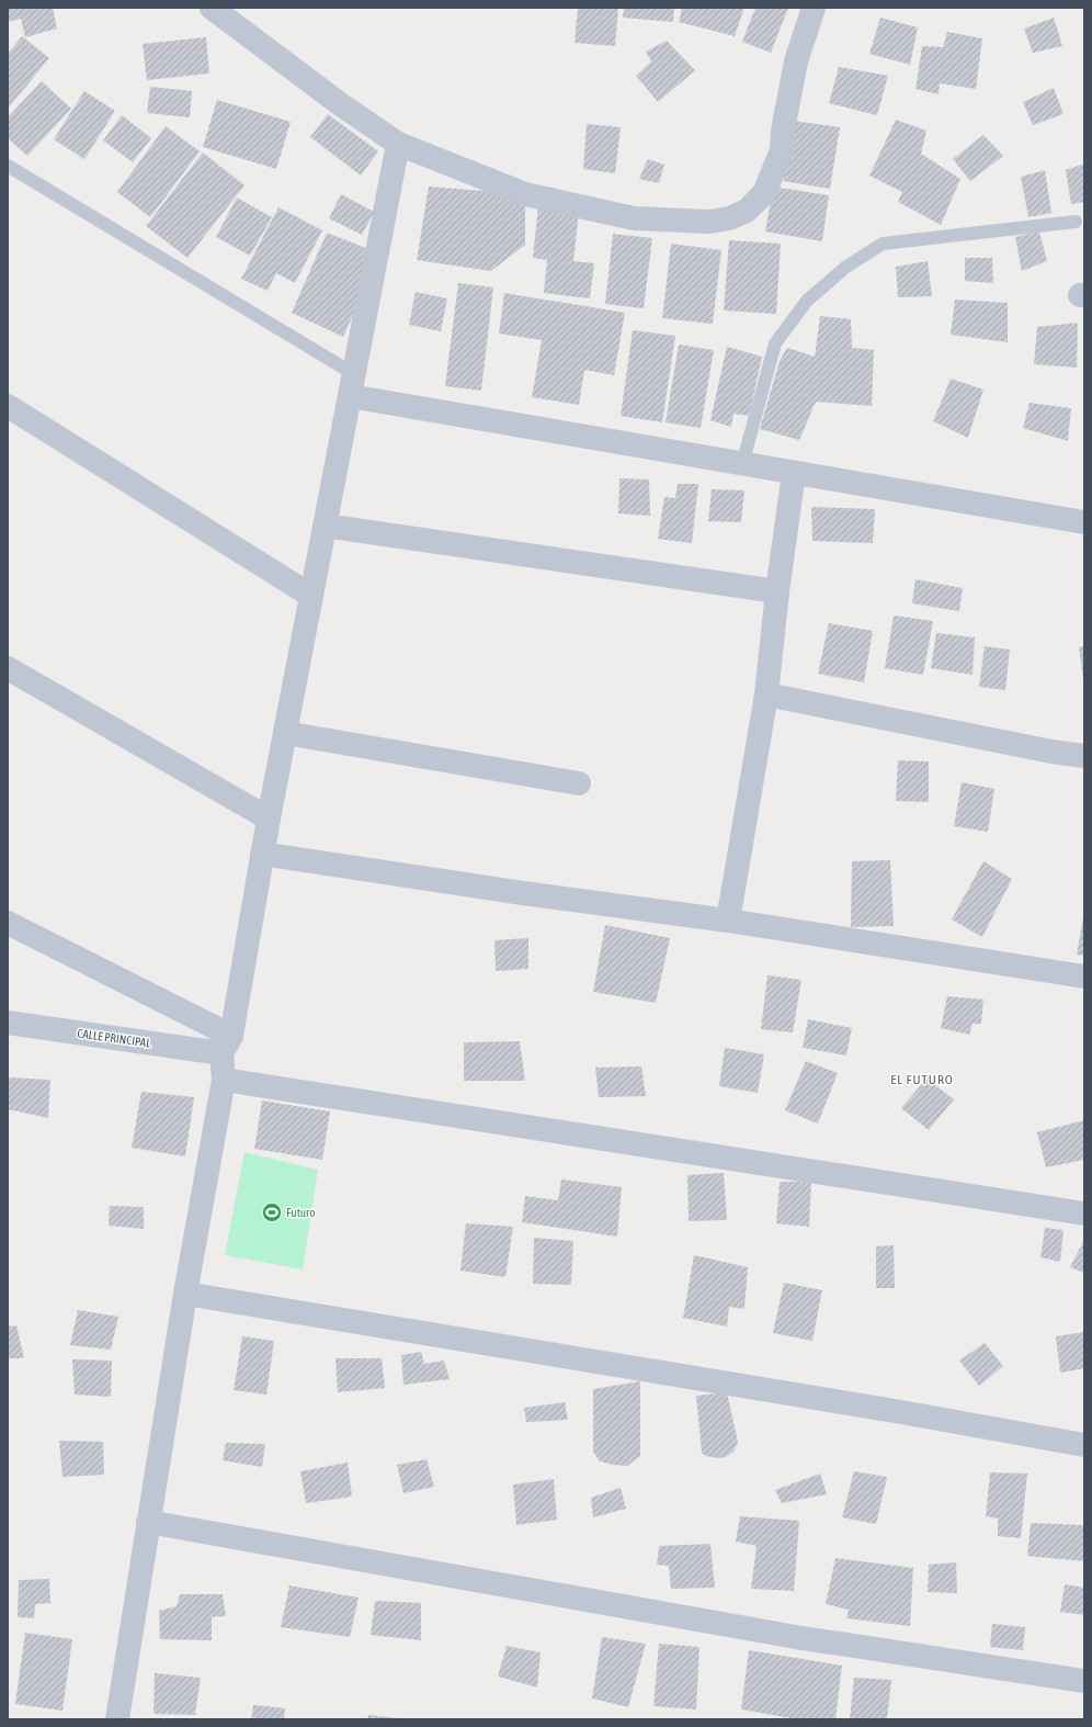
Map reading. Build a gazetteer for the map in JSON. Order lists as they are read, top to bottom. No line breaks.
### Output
{"streets":{"street":["CALLE PRINCIPAL"]},"districts":["EL FUTURO"],"places":{"sports":["Futuro"]}}
